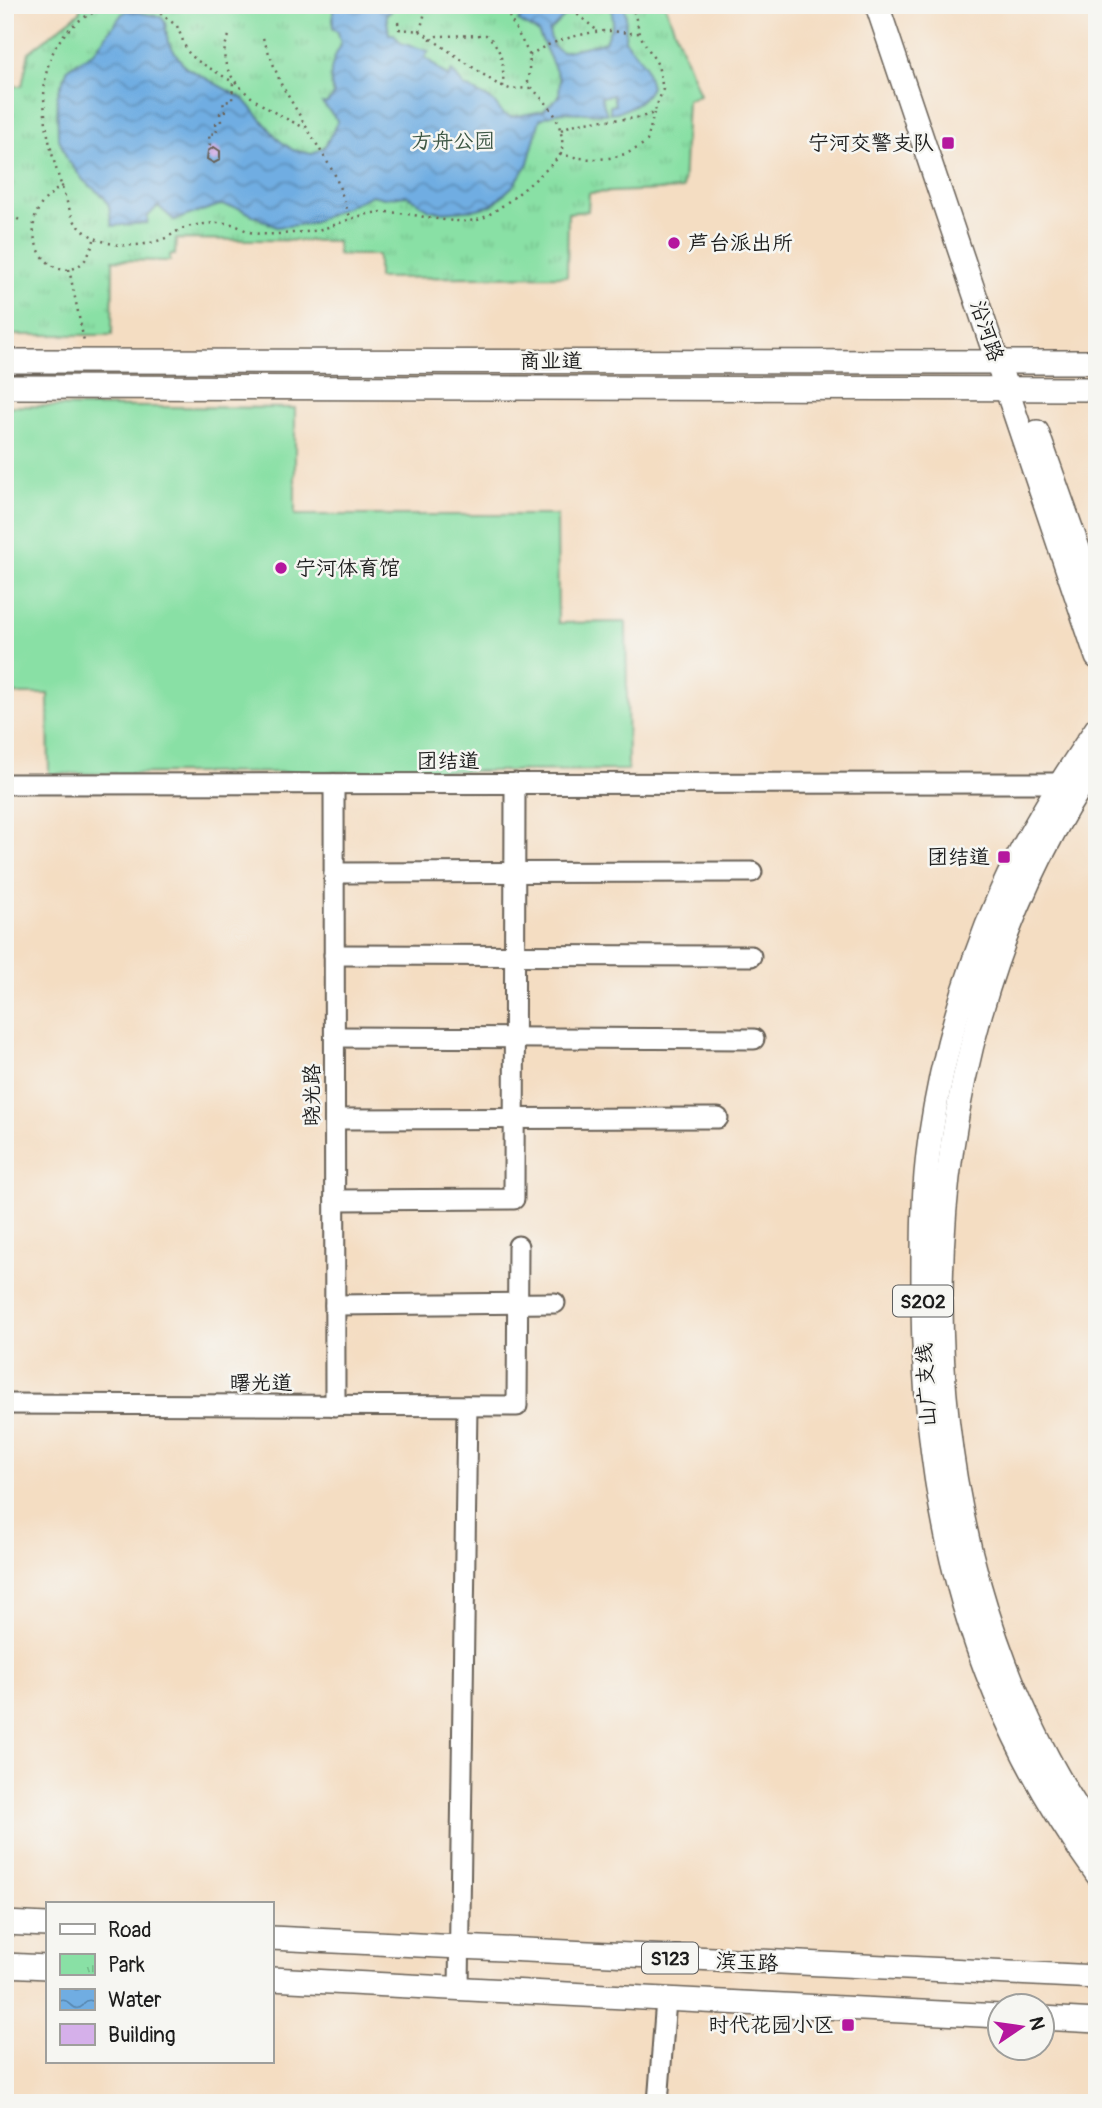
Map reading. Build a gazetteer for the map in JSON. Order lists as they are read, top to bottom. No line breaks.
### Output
{"streets":{"main road":["沿河路","商业道","S202","山广支线","S123","滨玉路"],"street":["团结道","晓光路","曙光道"]},"crossings":[["沿河路","商业道"],["团结道","晓光路"],["团结道","山广支线"],["晓光路","曙光道"]],"parks":["方舟公园"],"places":{"transit":["宁河交警支队","团结道","时代花园小区"],"other":["芦台派出所","宁河体育馆"]},"legend":["Road","Park","Water","Building"],"north":"right"}
